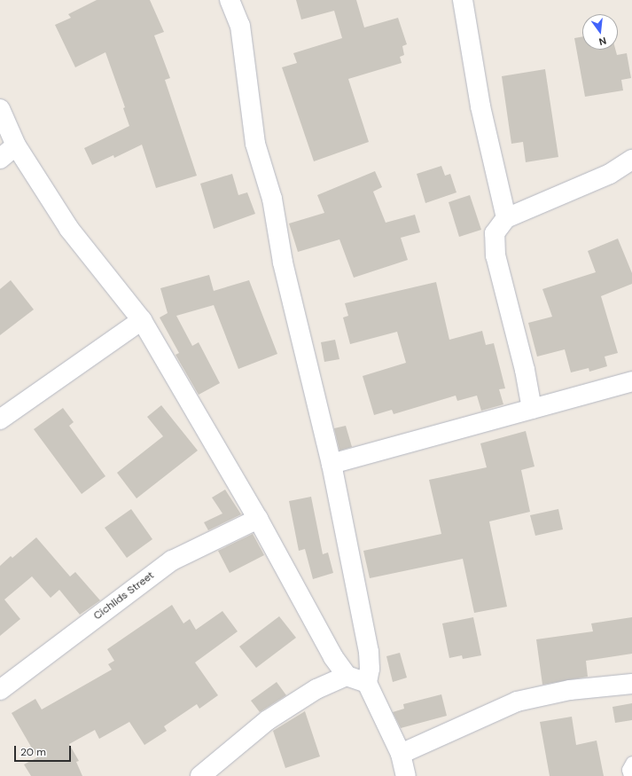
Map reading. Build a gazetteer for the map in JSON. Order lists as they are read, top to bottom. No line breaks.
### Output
{"streets":{"street":["Cichlids Street"]},"scale_bar":"20 m","north":"bottom"}
